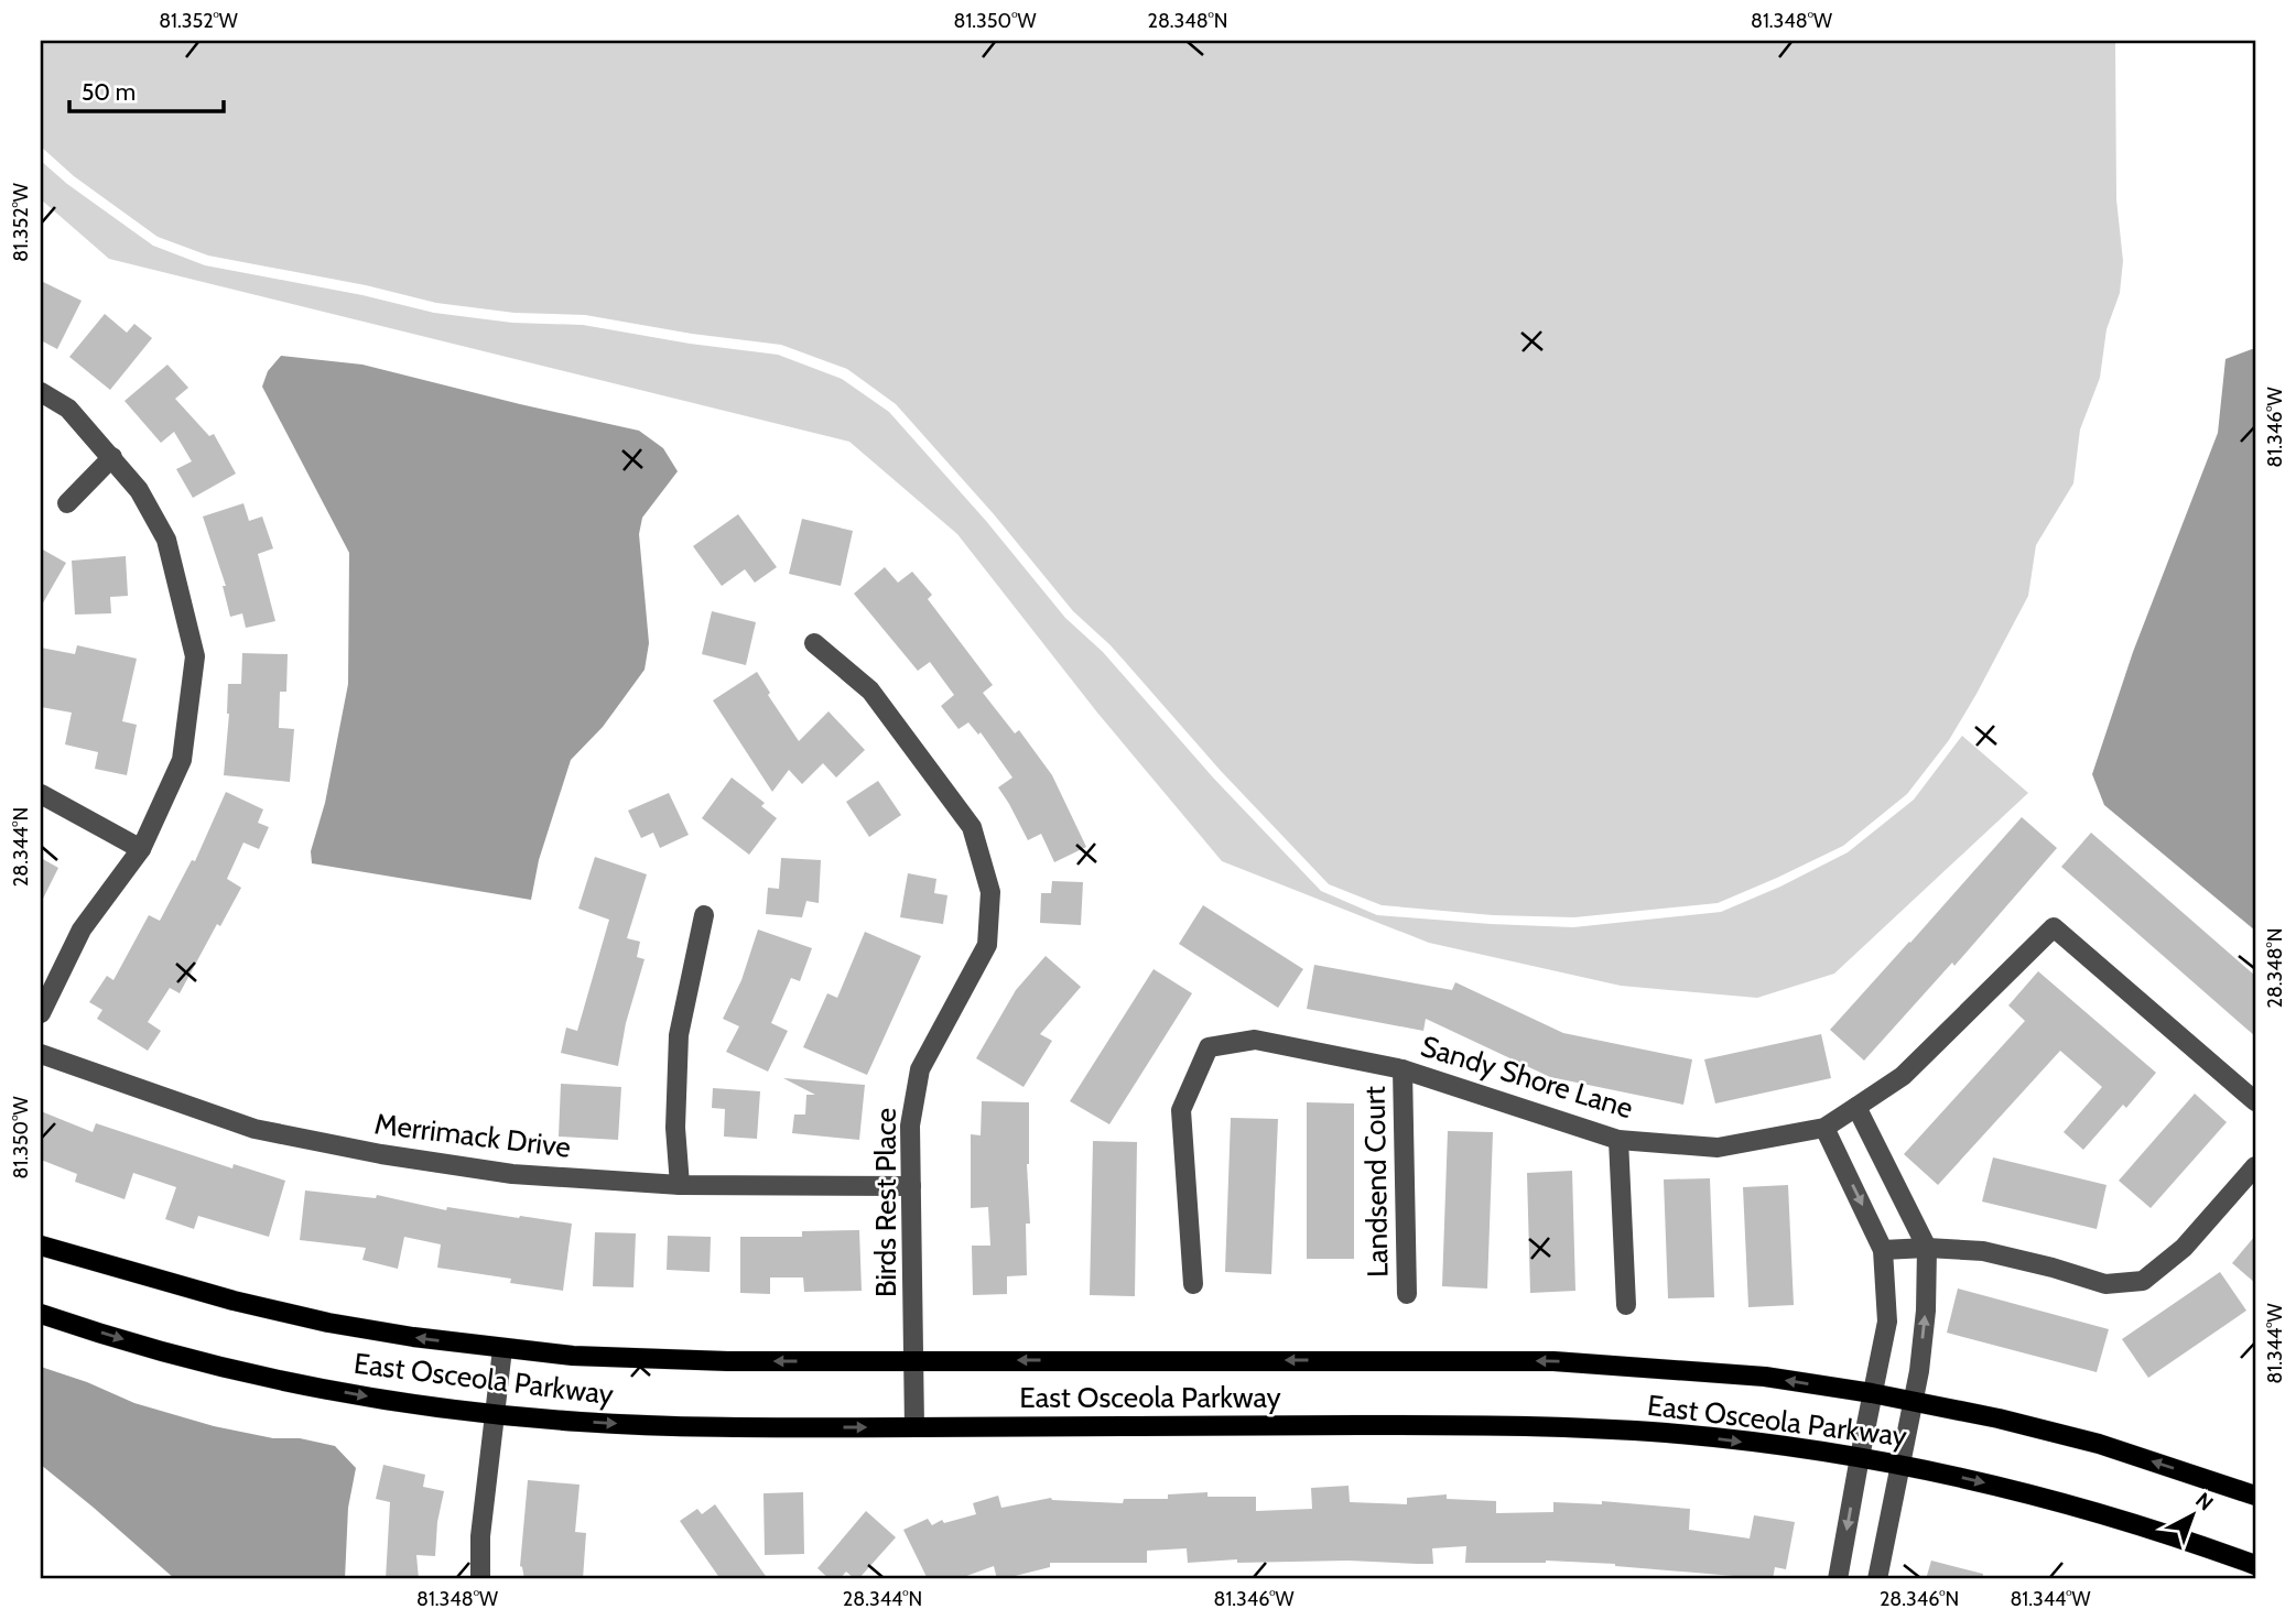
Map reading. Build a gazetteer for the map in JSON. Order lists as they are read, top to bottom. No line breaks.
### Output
{"streets":{"main road":["East Osceola Parkway"],"street":["Sandy Shore Lane","Merrimack Drive","Landsend Court","Birds Rest Place"]},"crossings":[["Sandy Shore Lane","Landsend Court"],["Merrimack Drive","Birds Rest Place"],["Birds Rest Place","East Osceola Parkway"]],"scale_bar":"50 m","north":"top right","coordinates":["81.352°W","81.350°W","28.348°N","81.348°W","81.346°W","28.344°N","81.344°W","28.346°N"]}
